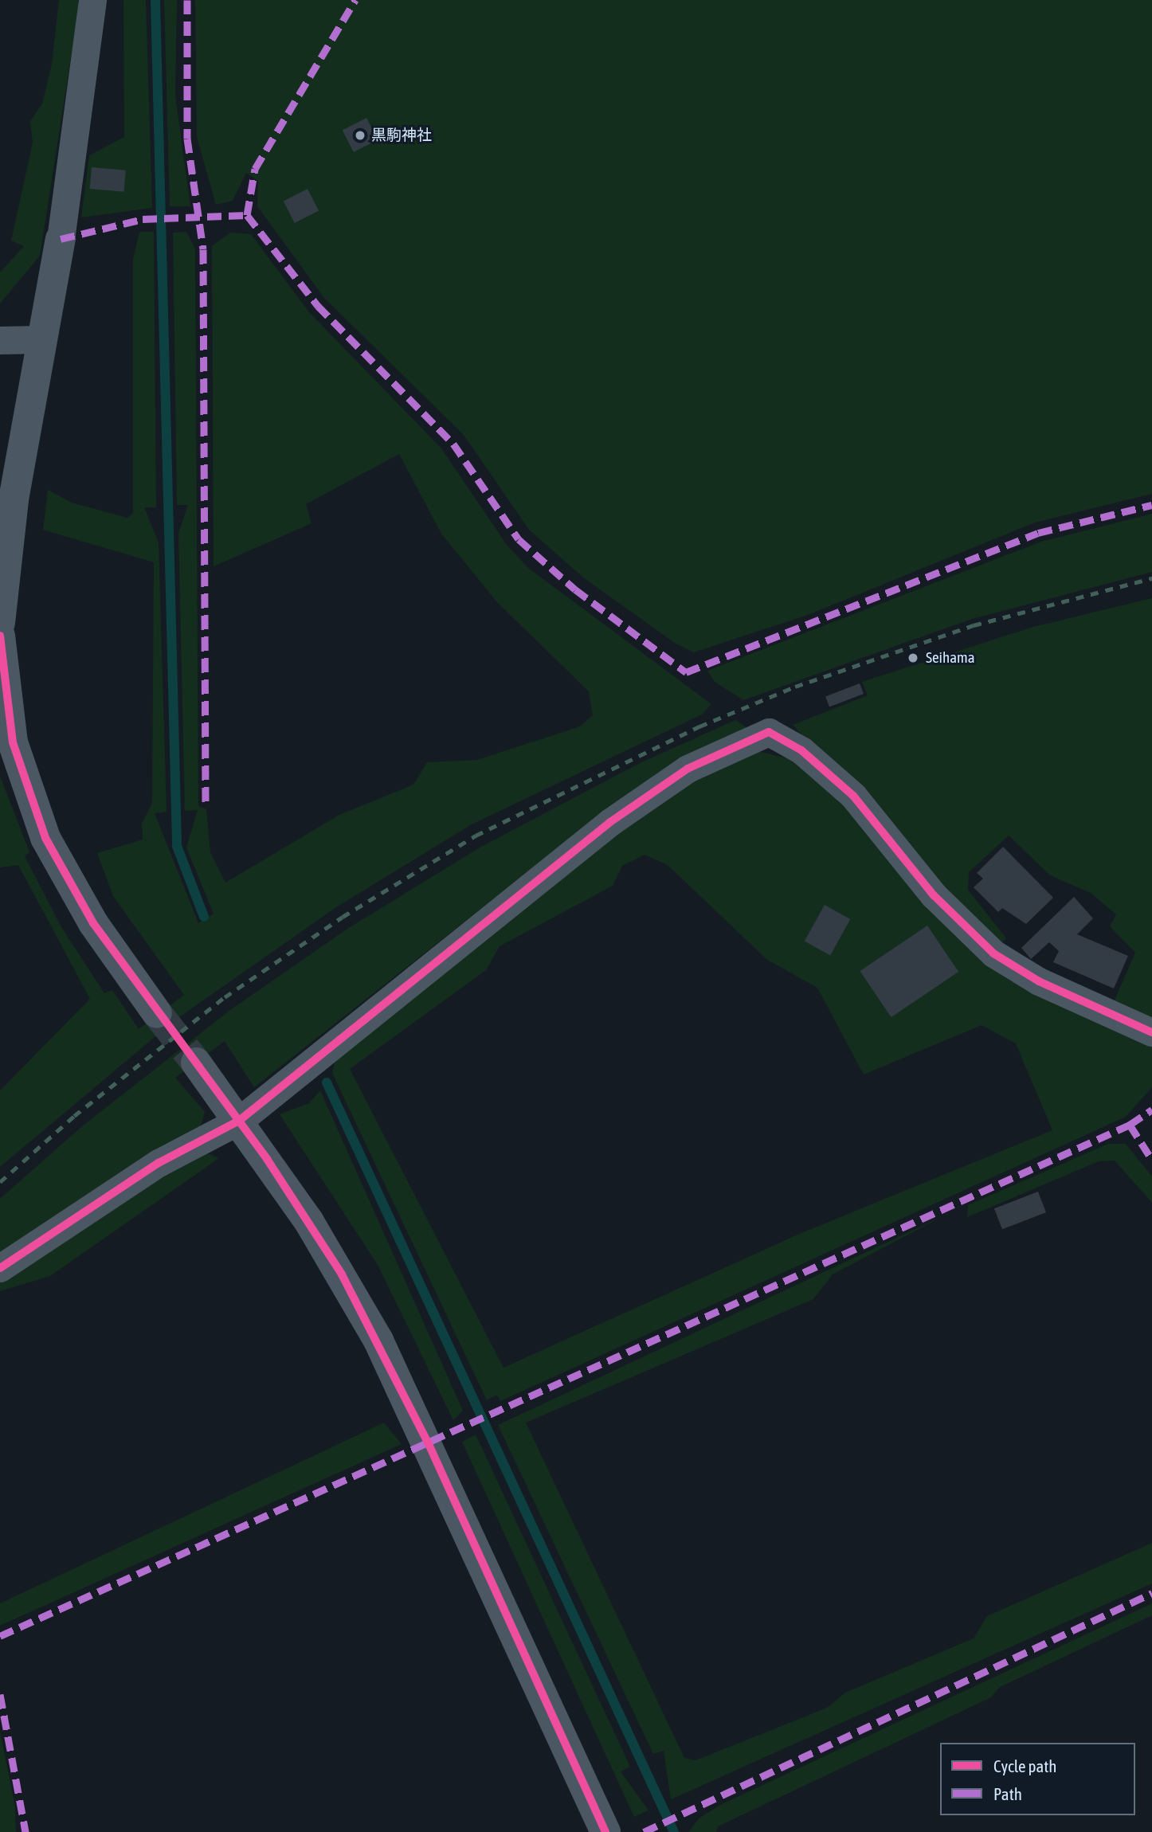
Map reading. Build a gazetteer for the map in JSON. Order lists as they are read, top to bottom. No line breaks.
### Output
{"places":["黒駒神社","Seihama"],"legend":["Cycle path","Path"]}
